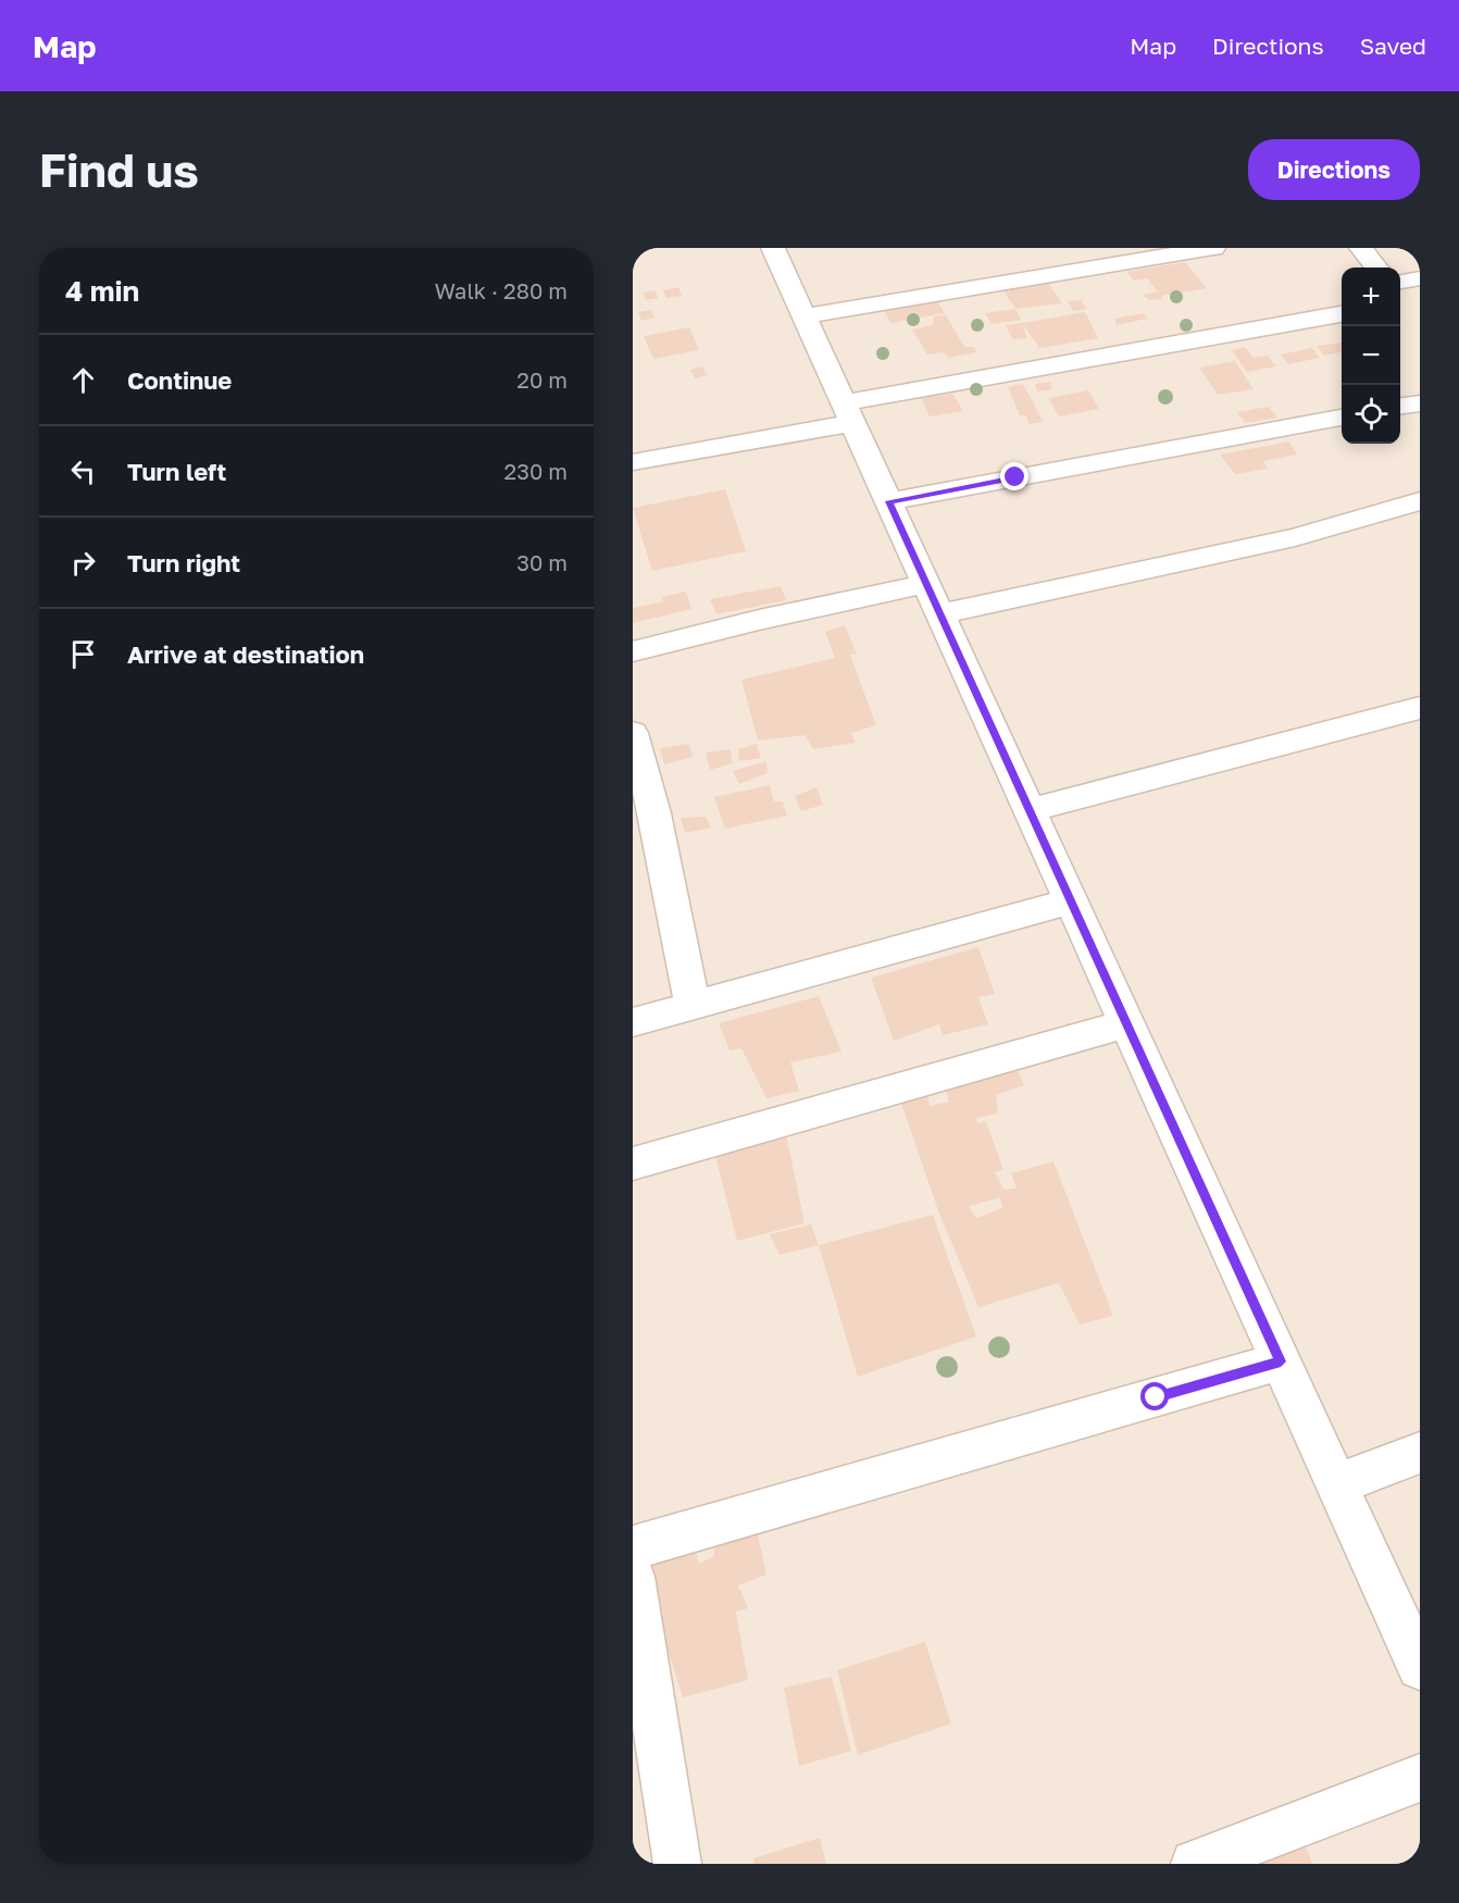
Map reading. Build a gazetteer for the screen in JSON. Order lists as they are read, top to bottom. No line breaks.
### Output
{"page":{"header":"Map","nav":["Map","Directions","Saved"],"buttons":"Directions","title":"Find us","heading":["4 min","Walk · 280 m"],"map_buttons":["+","−"],"list":[["Continue","20 m"],["Turn left","230 m"],["Turn right","30 m"],"Arrive at destination"]}}
